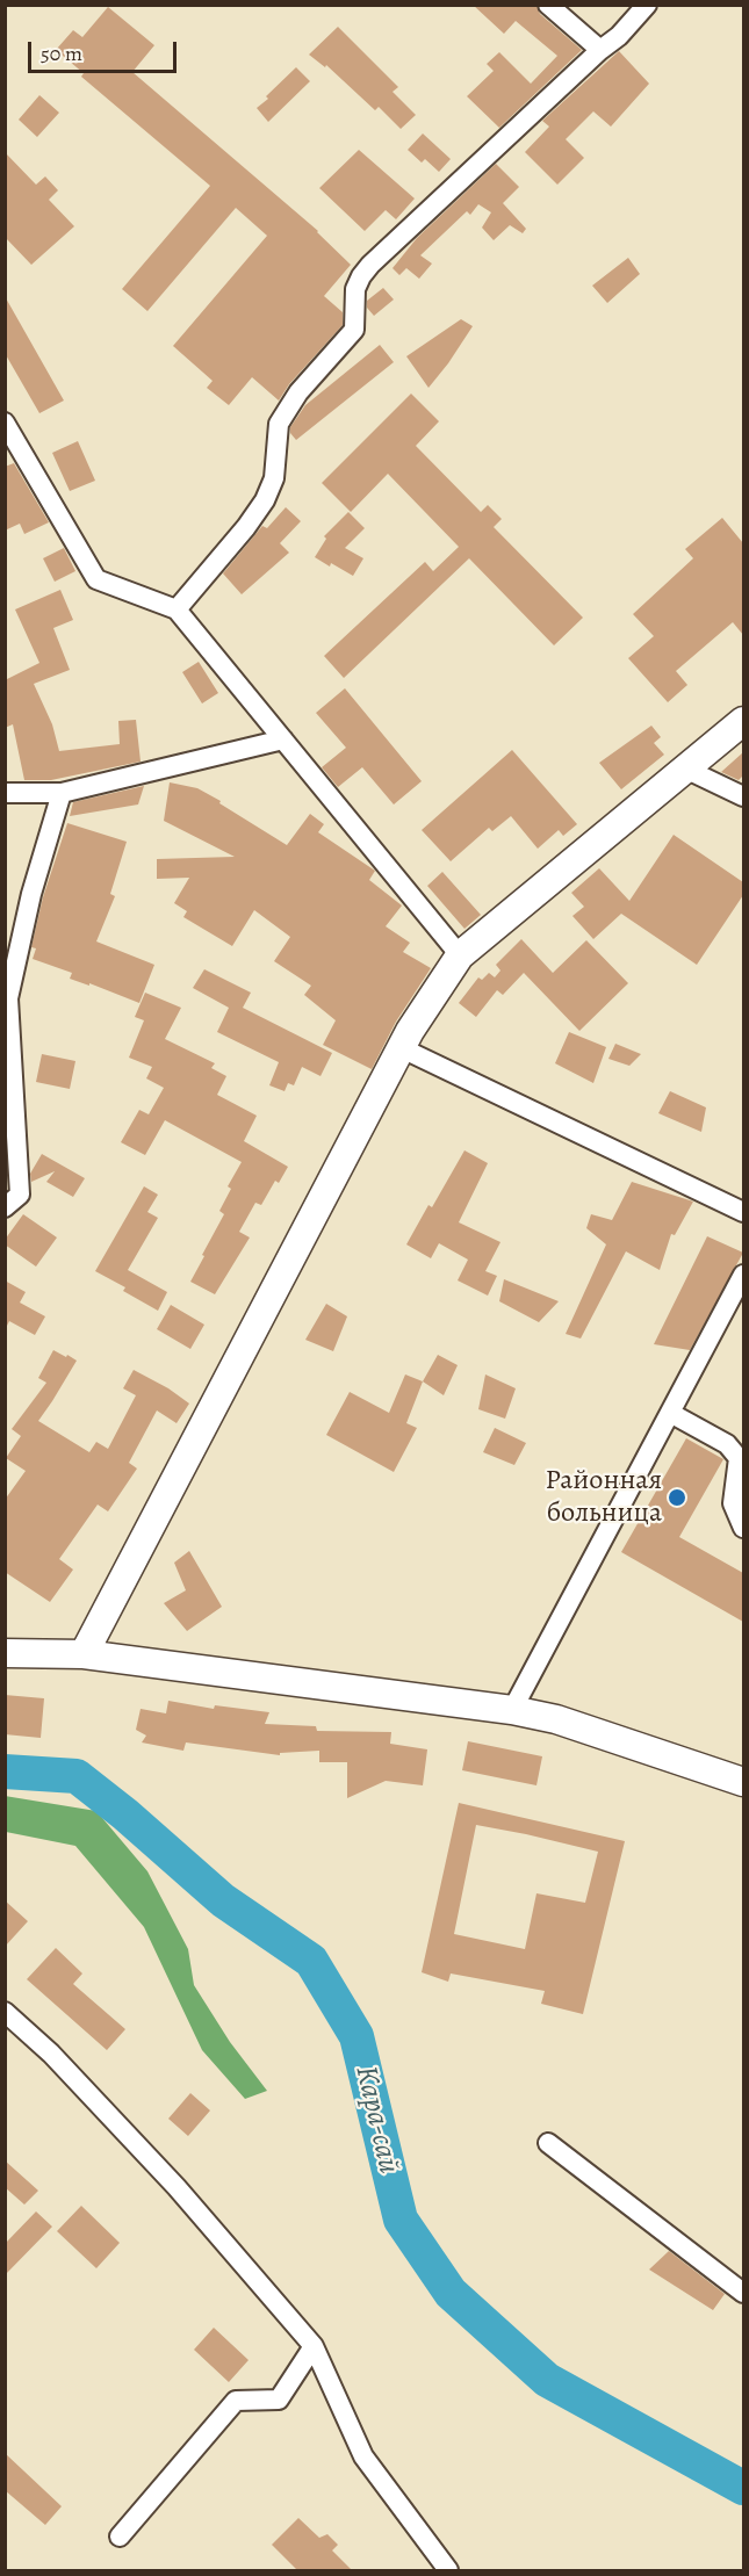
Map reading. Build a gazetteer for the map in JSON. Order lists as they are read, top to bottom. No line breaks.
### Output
{"water":["Кара-сай"],"places":["Районная больница"],"scale_bar":"50 m"}
